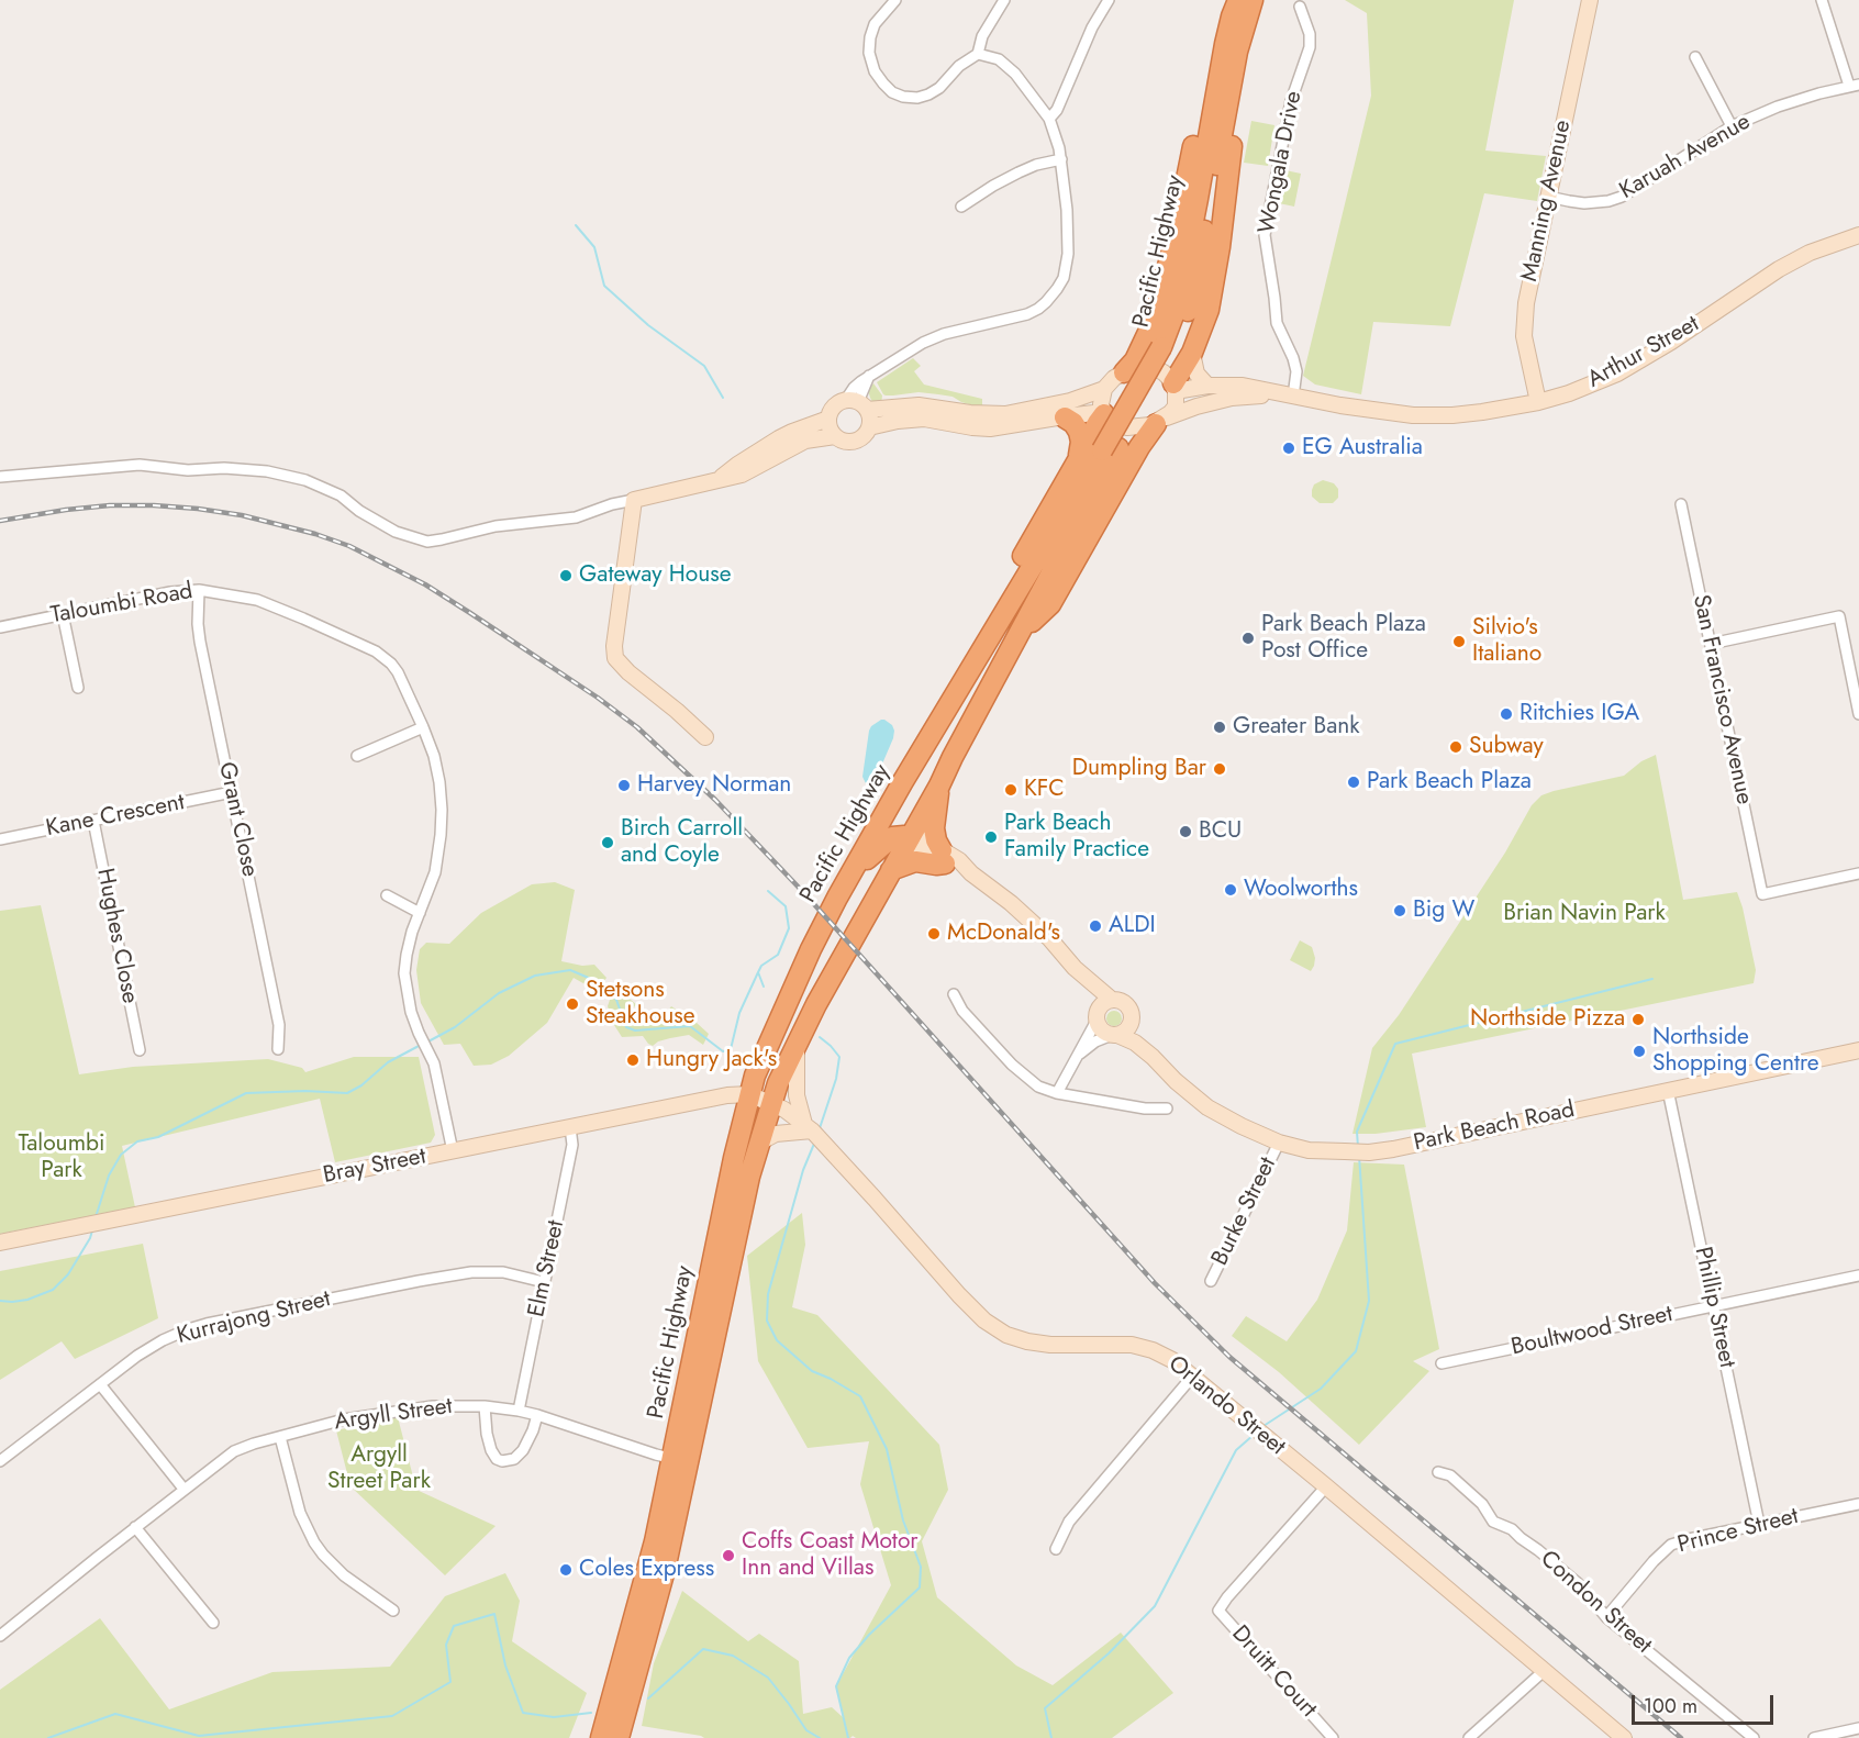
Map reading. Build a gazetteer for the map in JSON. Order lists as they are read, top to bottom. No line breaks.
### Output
{"streets":{"highway":["Pacific Highway"],"street":["Karuah Avenue","Wongala Drive","Manning Avenue","Arthur Street","Taloumbi Road","San Francisco Avenue","Kane Crescent","Grant Close","Hughes Close","Park Beach Road","Bray Street","Burke Street","Elm Street","Phillip Street","Kurrajong Street","Boultwood Street","Orlando Street","Argyll Street","Prince Street","Condon Street","Druitt Court"]},"crossings":[["Karuah Avenue","Manning Avenue"],["Wongala Drive","Arthur Street"],["Manning Avenue","Arthur Street"],["Pacific Highway","Bray Street"],["Pacific Highway","Orlando Street"],["Pacific Highway","Argyll Street"],["Taloumbi Road","Grant Close"],["Taloumbi Road","Bray Street"],["Kane Crescent","Grant Close"],["Kane Crescent","Hughes Close"],["Park Beach Road","Burke Street"],["Park Beach Road","Phillip Street"],["Bray Street","Elm Street"],["Bray Street","Orlando Street"],["Elm Street","Kurrajong Street"],["Elm Street","Argyll Street"],["Phillip Street","Boultwood Street"],["Phillip Street","Prince Street"],["Orlando Street","Druitt Court"],["Prince Street","Condon Street"]],"parks":["Brian Navin Park","Taloumbi Park","Argyll Street Park"],"places":["EG Australia","Gateway House","Park Beach Plaza Post Office","Silvio's Italiano","Ritchies IGA","Greater Bank","Subway","Dumpling Bar","Park Beach Plaza","Harvey Norman","KFC","BCU","Park Beach Family Practice","Birch Carroll and Coyle","Woolworths","Big W","ALDI","McDonald's","Stetsons Steakhouse","Northside Pizza","Northside Shopping Centre","Hungry Jack's","Coffs Coast Motor Inn and Villas","Coles Express"],"scale_bar":"100 m"}
